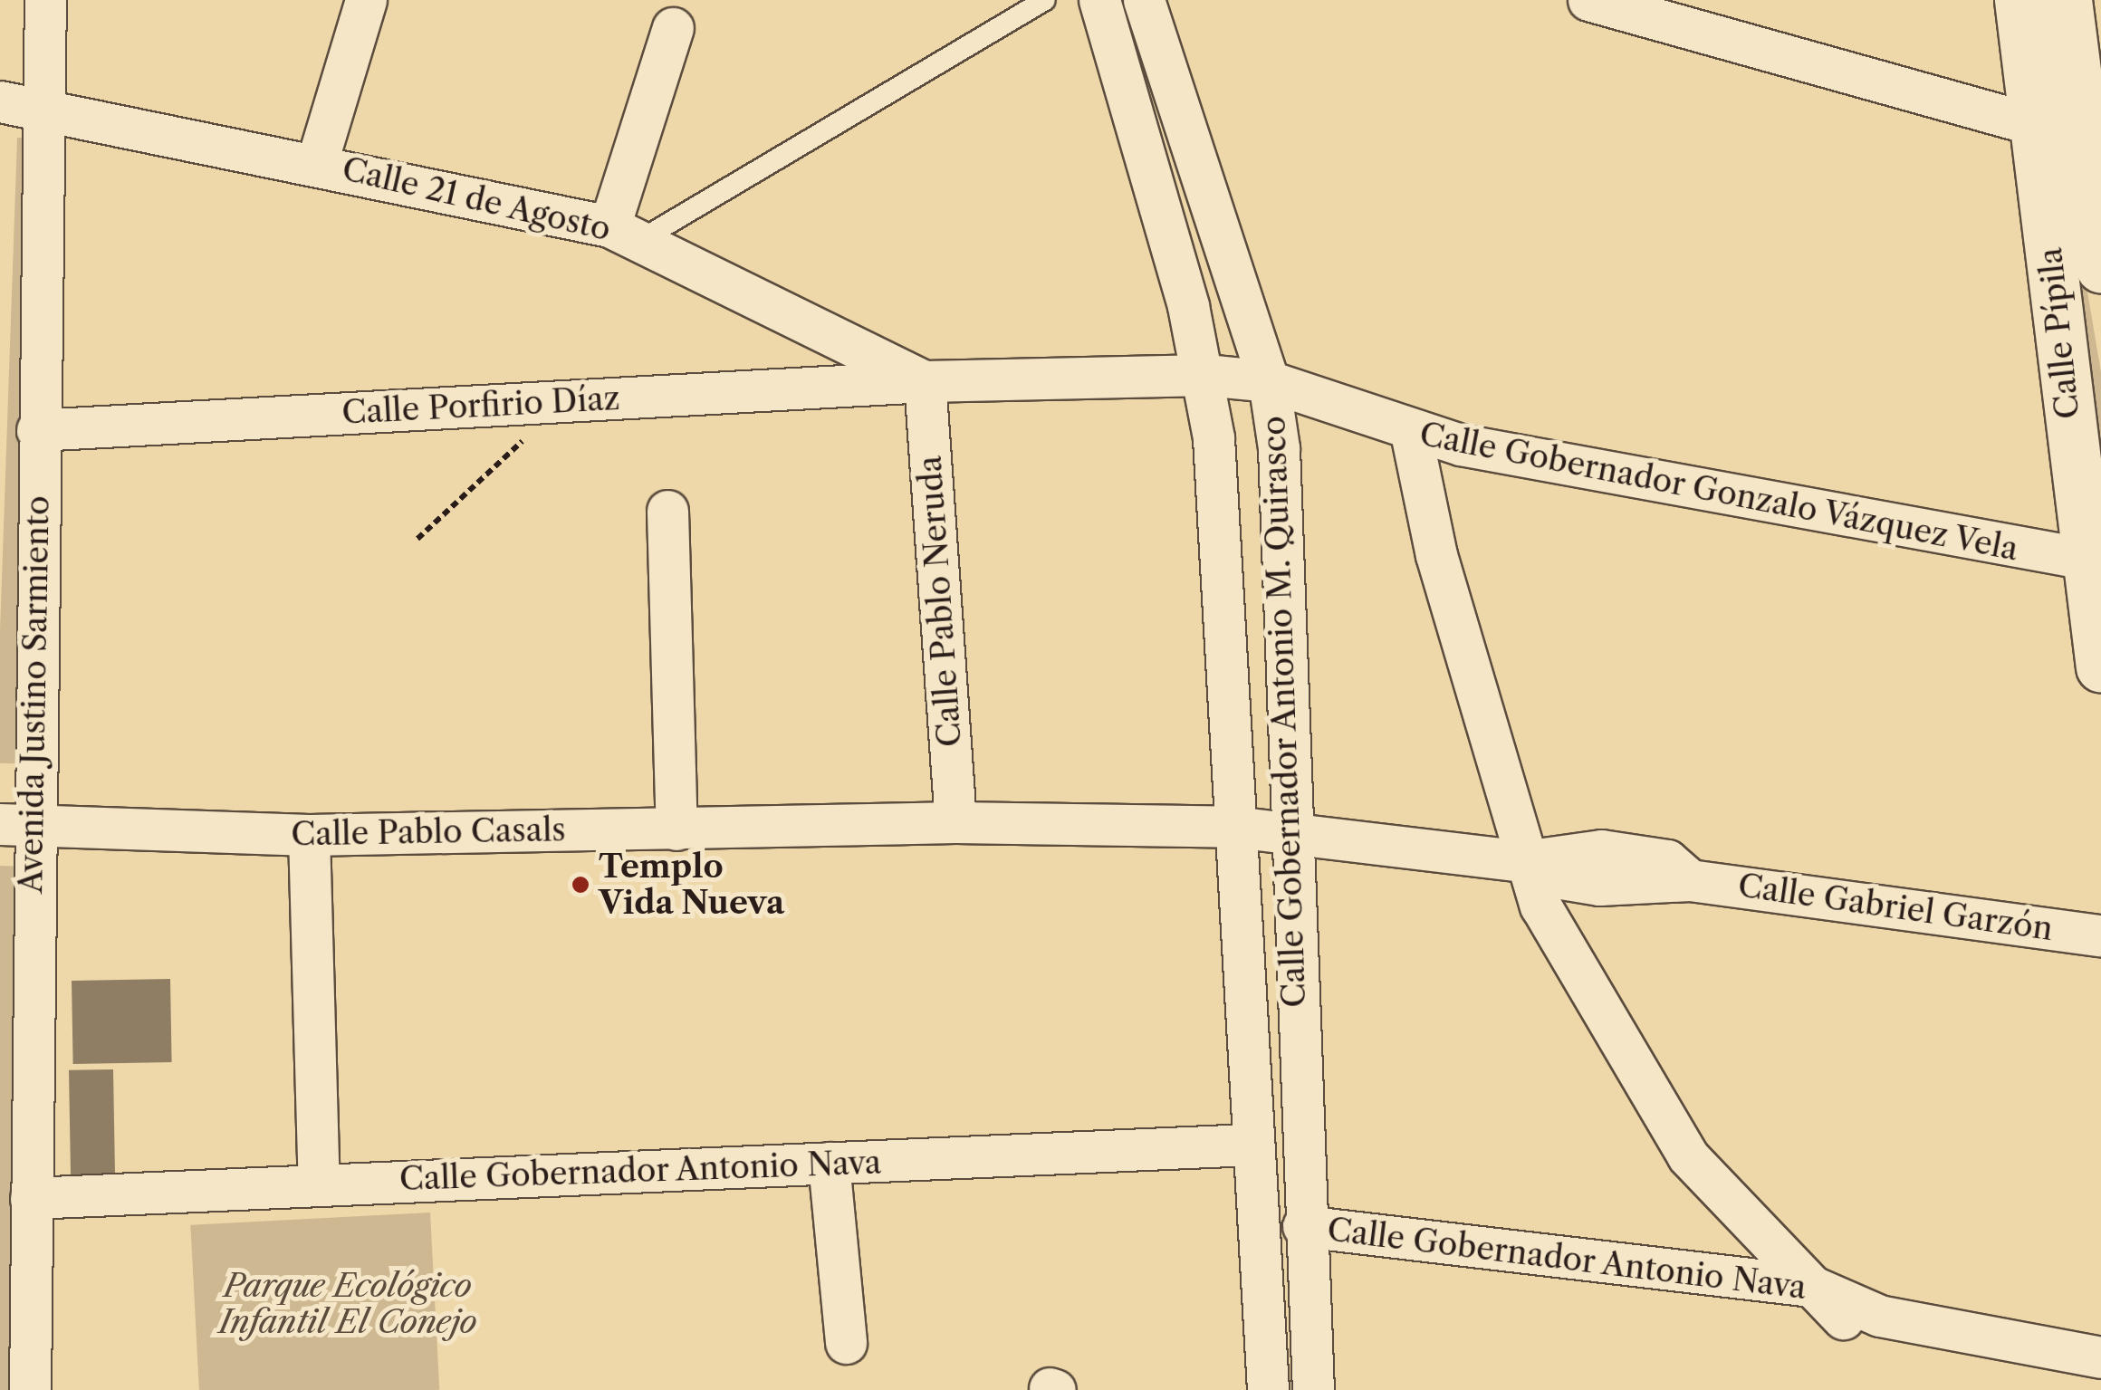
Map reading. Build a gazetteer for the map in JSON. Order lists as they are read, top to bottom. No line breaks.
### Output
{"streets":{"main road":["Calle Pípila"],"street":["Calle 21 de Agosto","Calle Porfirio Díaz","Calle Gobernador Gonzalo Vázquez Vela","Calle Pablo Neruda","Avenida Justino Sarmiento","Calle Gobernador Antonio M. Quirasco","Calle Pablo Casals","Calle Gabriel Garzón","Calle Gobernador Antonio Nava"]},"crossings":[["Calle 21 de Agosto","Calle Porfirio Díaz"],["Calle 21 de Agosto","Calle Gobernador Gonzalo Vázquez Vela"],["Calle 21 de Agosto","Calle Pablo Neruda"],["Calle 21 de Agosto","Avenida Justino Sarmiento"],["Calle Pípila","Calle Gobernador Gonzalo Vázquez Vela"],["Calle Porfirio Díaz","Calle Gobernador Gonzalo Vázquez Vela"],["Calle Porfirio Díaz","Calle Pablo Neruda"],["Calle Porfirio Díaz","Avenida Justino Sarmiento"],["Calle Gobernador Gonzalo Vázquez Vela","Calle Pablo Neruda"],["Calle Gobernador Gonzalo Vázquez Vela","Calle Gobernador Antonio M. Quirasco"],["Calle Pablo Neruda","Calle Pablo Casals"],["Avenida Justino Sarmiento","Calle Pablo Casals"],["Avenida Justino Sarmiento","Calle Gobernador Antonio Nava"],["Calle Gobernador Antonio M. Quirasco","Calle Pablo Casals"],["Calle Gobernador Antonio M. Quirasco","Calle Gabriel Garzón"],["Calle Gobernador Antonio M. Quirasco","Calle Gobernador Antonio Nava"],["Calle Pablo Casals","Calle Gabriel Garzón"]],"parks":["Parque Ecológico Infantil El Conejo"],"places":["Templo Vida Nueva"]}
